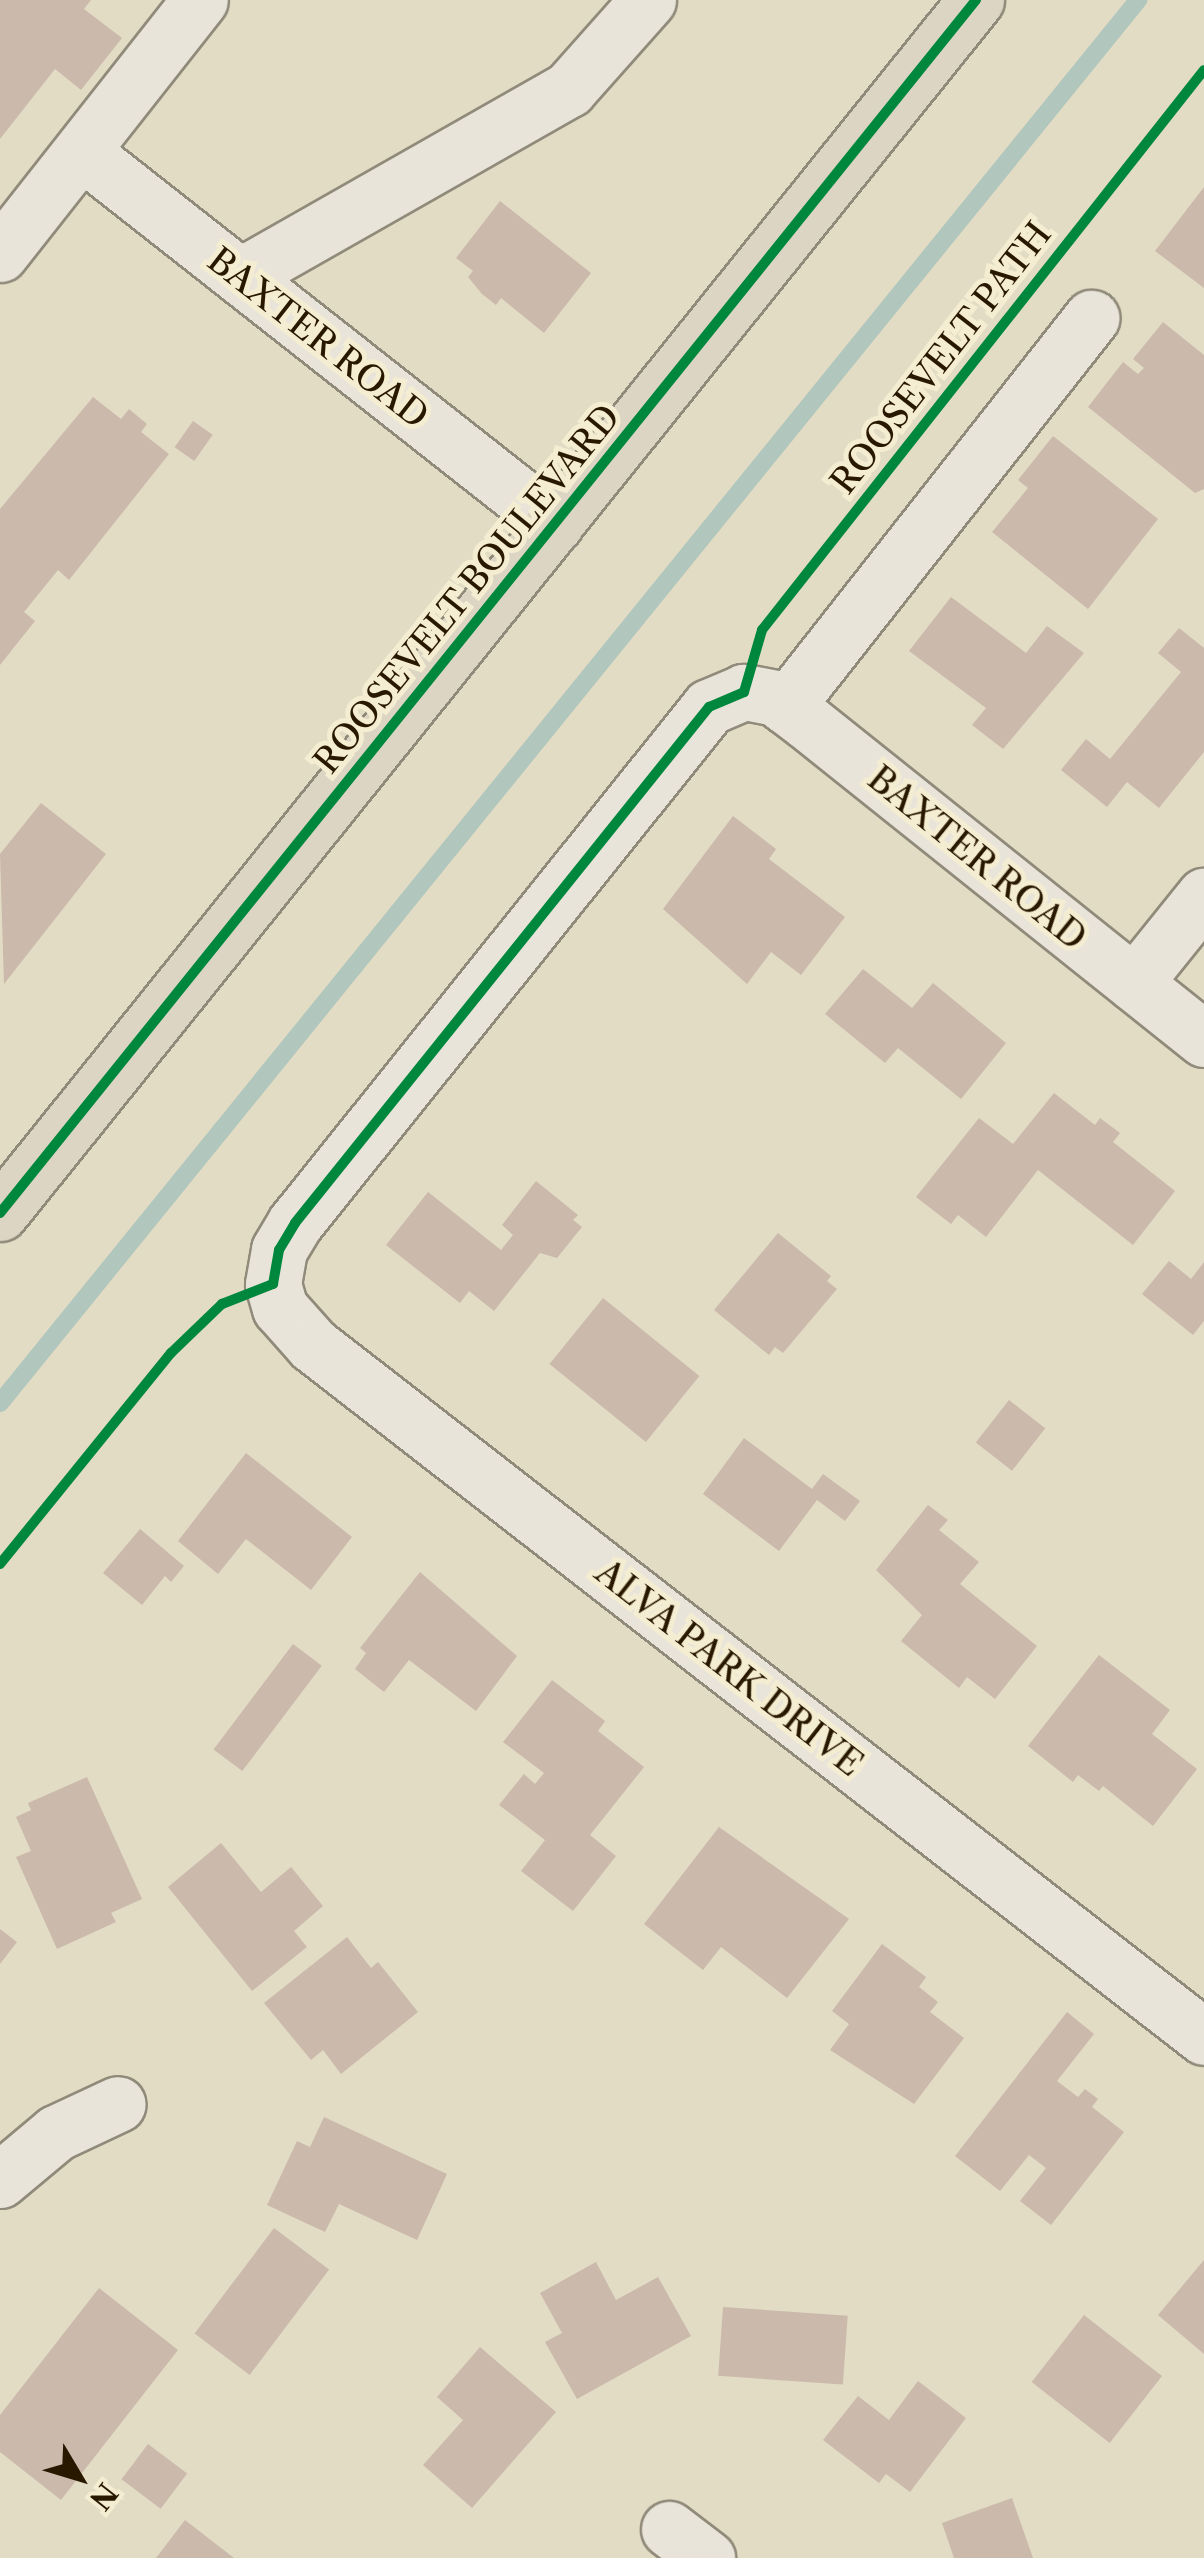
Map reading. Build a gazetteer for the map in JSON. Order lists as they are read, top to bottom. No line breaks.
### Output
{"streets":{"main road":["ROOSEVELT BOULEVARD"],"street":["BAXTER ROAD","ALVA PARK DRIVE"],"cycle path":["ROOSEVELT PATH"]},"crossings":[["BAXTER ROAD","ROOSEVELT BOULEVARD"],["BAXTER ROAD","ALVA PARK DRIVE"]],"north":"bottom right"}
